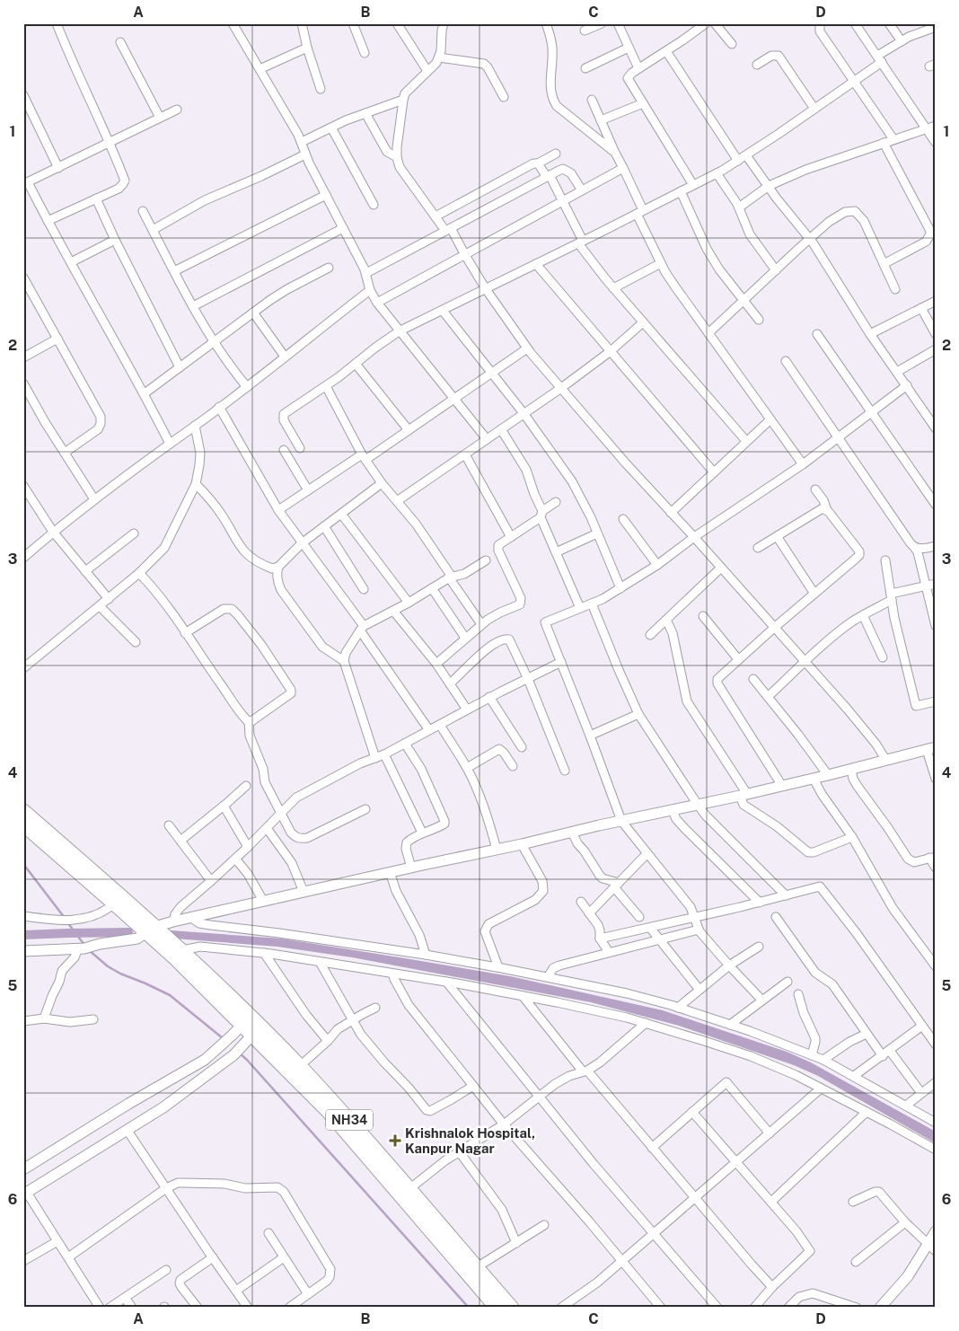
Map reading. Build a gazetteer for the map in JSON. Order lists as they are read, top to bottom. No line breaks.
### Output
{"streets":{"highway":["NH34"]},"places":{"health":["Krishnalok Hospital, Kanpur Nagar"]},"grid":{"columns":["A","B","C","D"],"rows":["1","2","3","4","5","6"]}}
